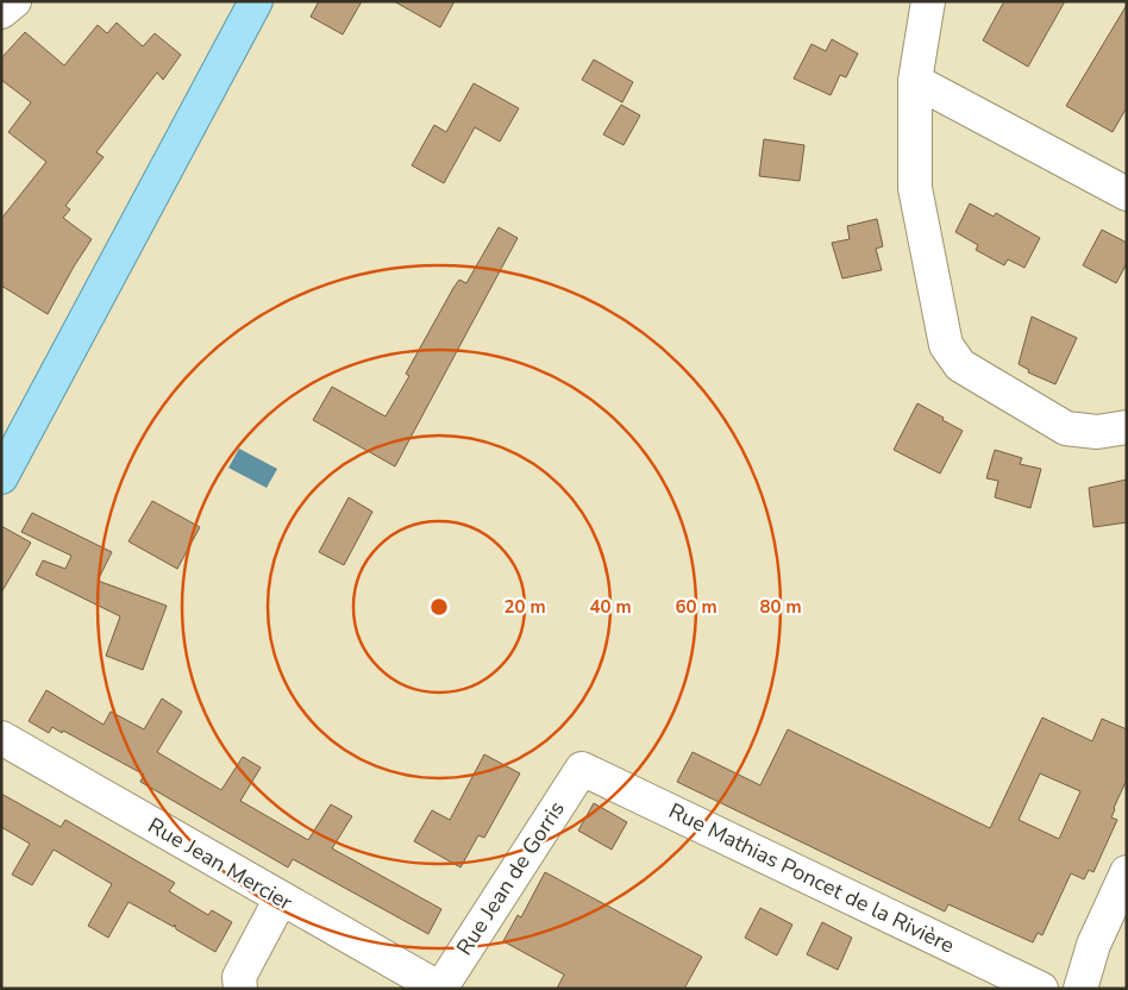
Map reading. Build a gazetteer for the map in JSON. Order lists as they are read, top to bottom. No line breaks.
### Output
{"streets":{"street":["Rue Jean Mercier","Rue Jean de Gorris","Rue Mathias Poncet de la Rivière"]},"crossings":[["Rue Jean Mercier","Rue Jean de Gorris"],["Rue Jean de Gorris","Rue Mathias Poncet de la Rivière"]],"rings":["20 m","40 m","60 m","80 m"]}
